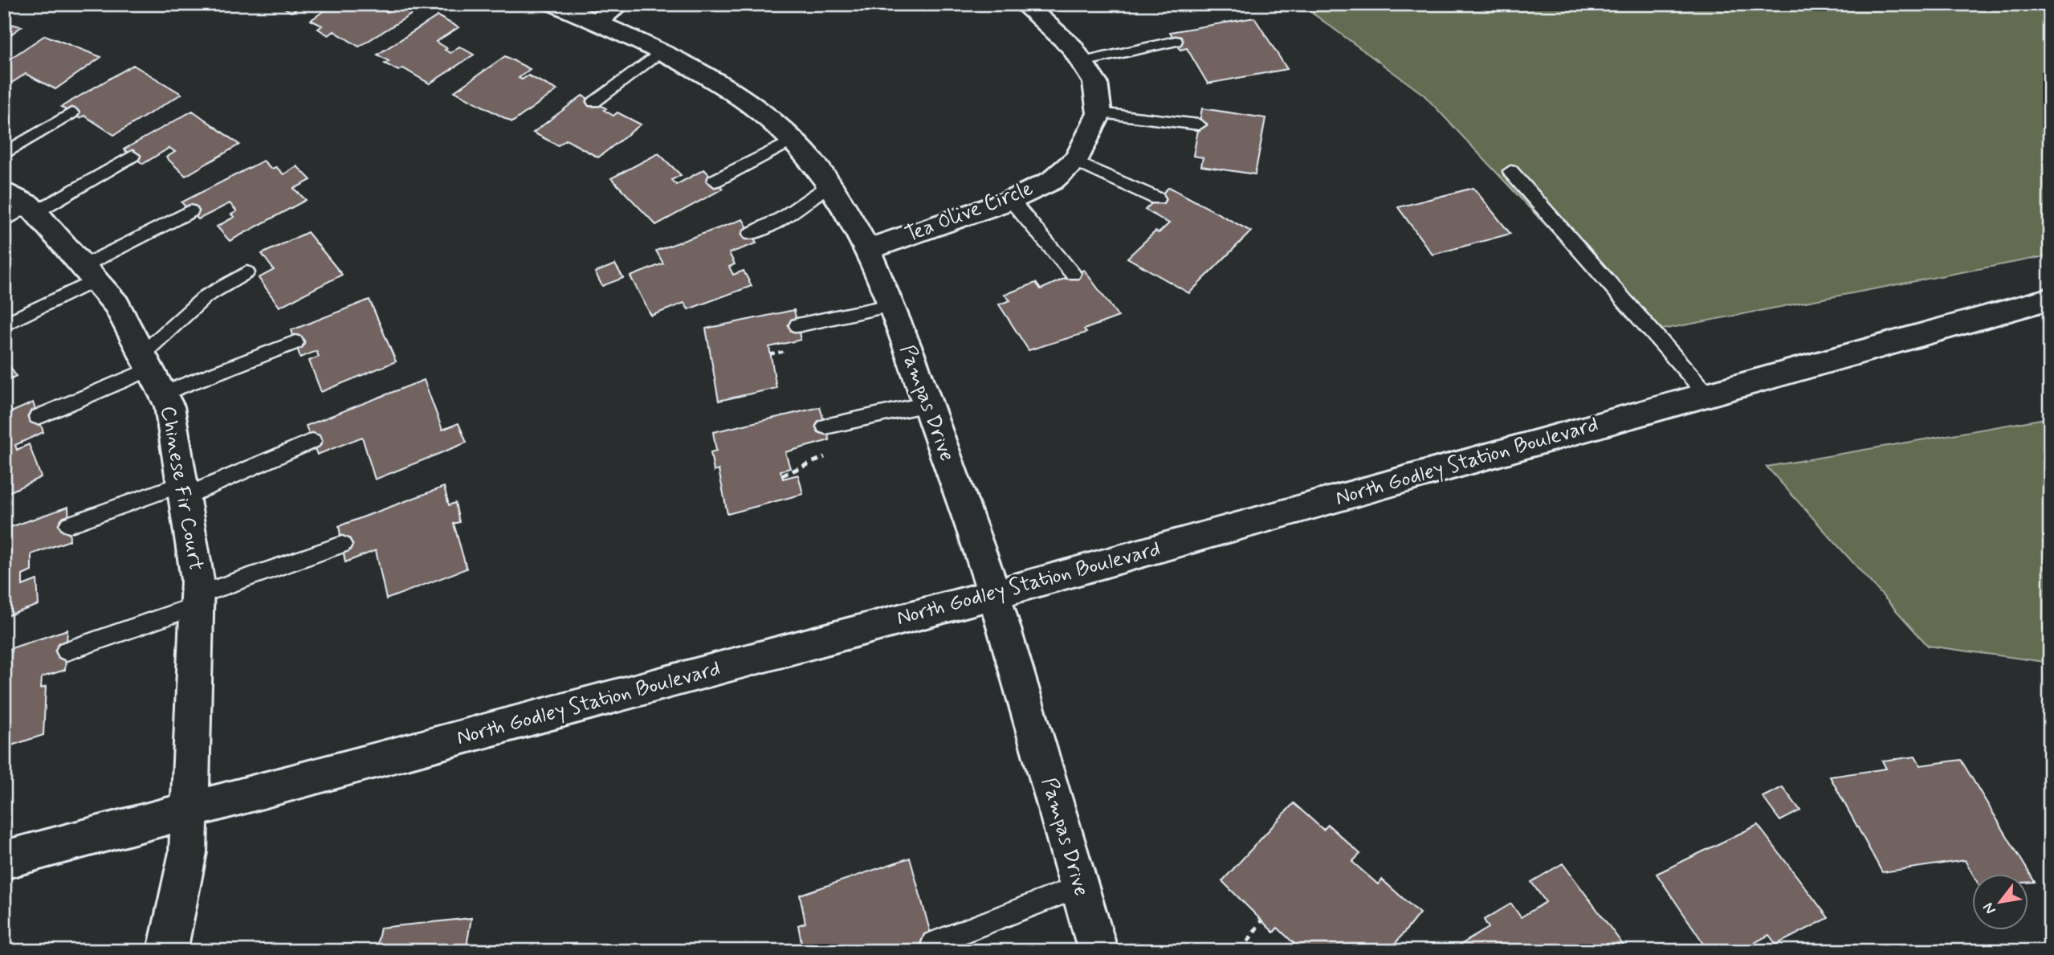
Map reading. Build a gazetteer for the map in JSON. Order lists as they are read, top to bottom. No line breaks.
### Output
{"streets":{"street":["Tea Olive Circle","Pampas Drive","North Godley Station Boulevard","Chinese Fir Court"]},"crossings":[["Tea Olive Circle","Pampas Drive"],["Pampas Drive","North Godley Station Boulevard"],["North Godley Station Boulevard","Chinese Fir Court"]],"north":"bottom left"}
